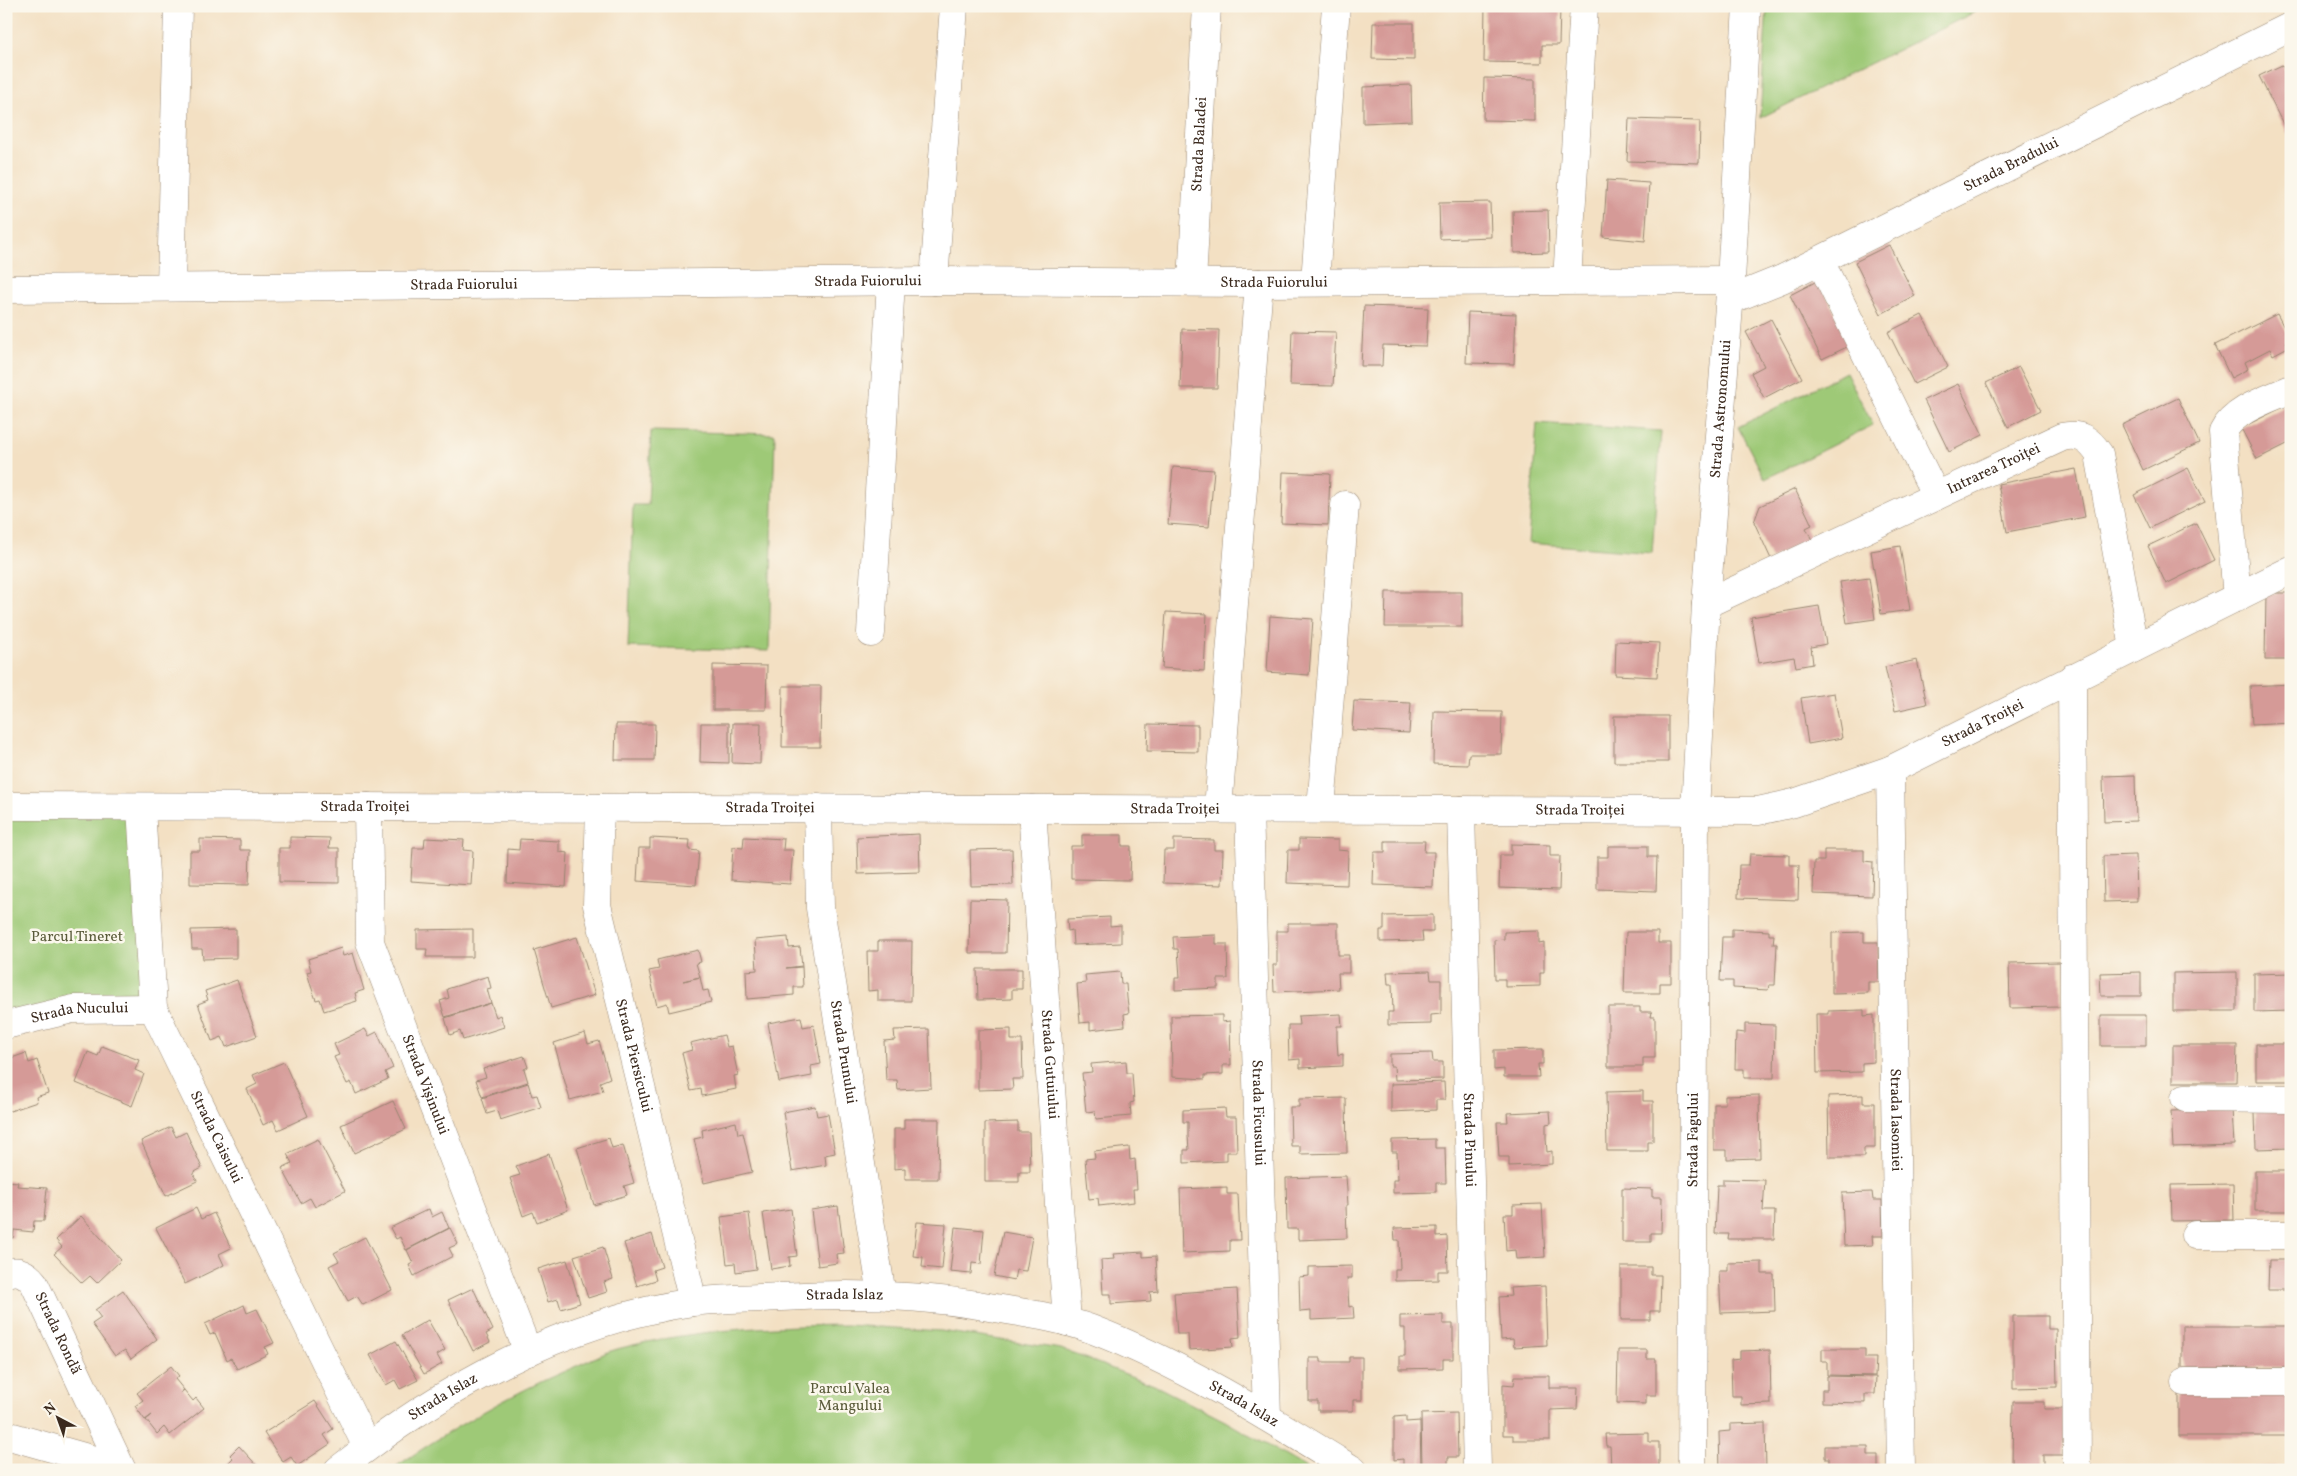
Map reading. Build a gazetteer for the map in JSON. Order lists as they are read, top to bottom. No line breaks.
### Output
{"streets":{"street":["Strada Baladei","Strada Bradului","Strada Fuiorului","Strada Astronomului","Intrarea Troiței","Strada Troiței","Strada Nucului","Strada Prunului","Strada Piersicului","Strada Gutuiului","Strada Vișinului","Strada Ficusului","Strada Iasomiei","Strada Caisului","Strada Pinului","Strada Fagului","Strada Islaz","Strada Rondă"]},"crossings":[["Strada Baladei","Strada Fuiorului"],["Strada Bradului","Strada Fuiorului"],["Strada Bradului","Strada Astronomului"],["Strada Fuiorului","Strada Astronomului"],["Strada Astronomului","Intrarea Troiței"],["Strada Astronomului","Strada Troiței"],["Strada Astronomului","Strada Fagului"],["Intrarea Troiței","Strada Troiței"],["Strada Troiței","Strada Prunului"],["Strada Troiței","Strada Piersicului"],["Strada Troiței","Strada Gutuiului"],["Strada Troiței","Strada Vișinului"],["Strada Troiței","Strada Ficusului"],["Strada Troiței","Strada Iasomiei"],["Strada Troiței","Strada Caisului"],["Strada Troiței","Strada Pinului"],["Strada Troiței","Strada Fagului"],["Strada Nucului","Strada Caisului"],["Strada Prunului","Strada Islaz"],["Strada Piersicului","Strada Islaz"],["Strada Gutuiului","Strada Islaz"],["Strada Vișinului","Strada Islaz"],["Strada Ficusului","Strada Islaz"],["Strada Caisului","Strada Islaz"]],"parks":["Parcul Tineret","Parcul Valea Mangului"],"north":"top left"}
